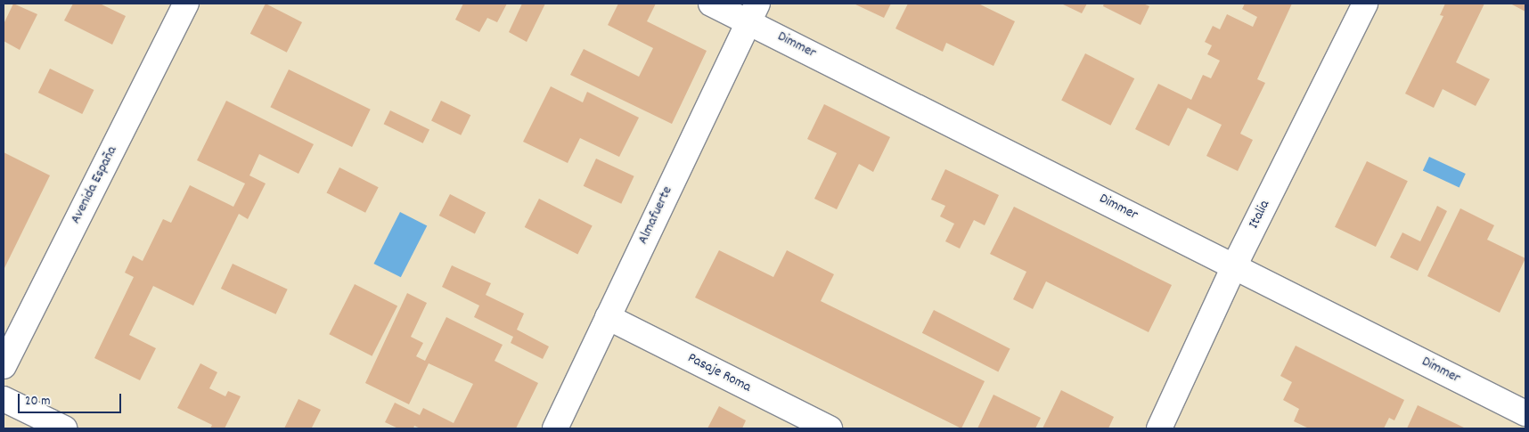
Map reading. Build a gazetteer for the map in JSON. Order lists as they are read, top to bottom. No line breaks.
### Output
{"streets":{"street":["Dimmer","Avenida España","Italia","Almafuerte","Pasaje Roma"]},"crossings":[["Dimmer","Italia"],["Dimmer","Almafuerte"],["Almafuerte","Pasaje Roma"]],"scale_bar":"20 m"}
